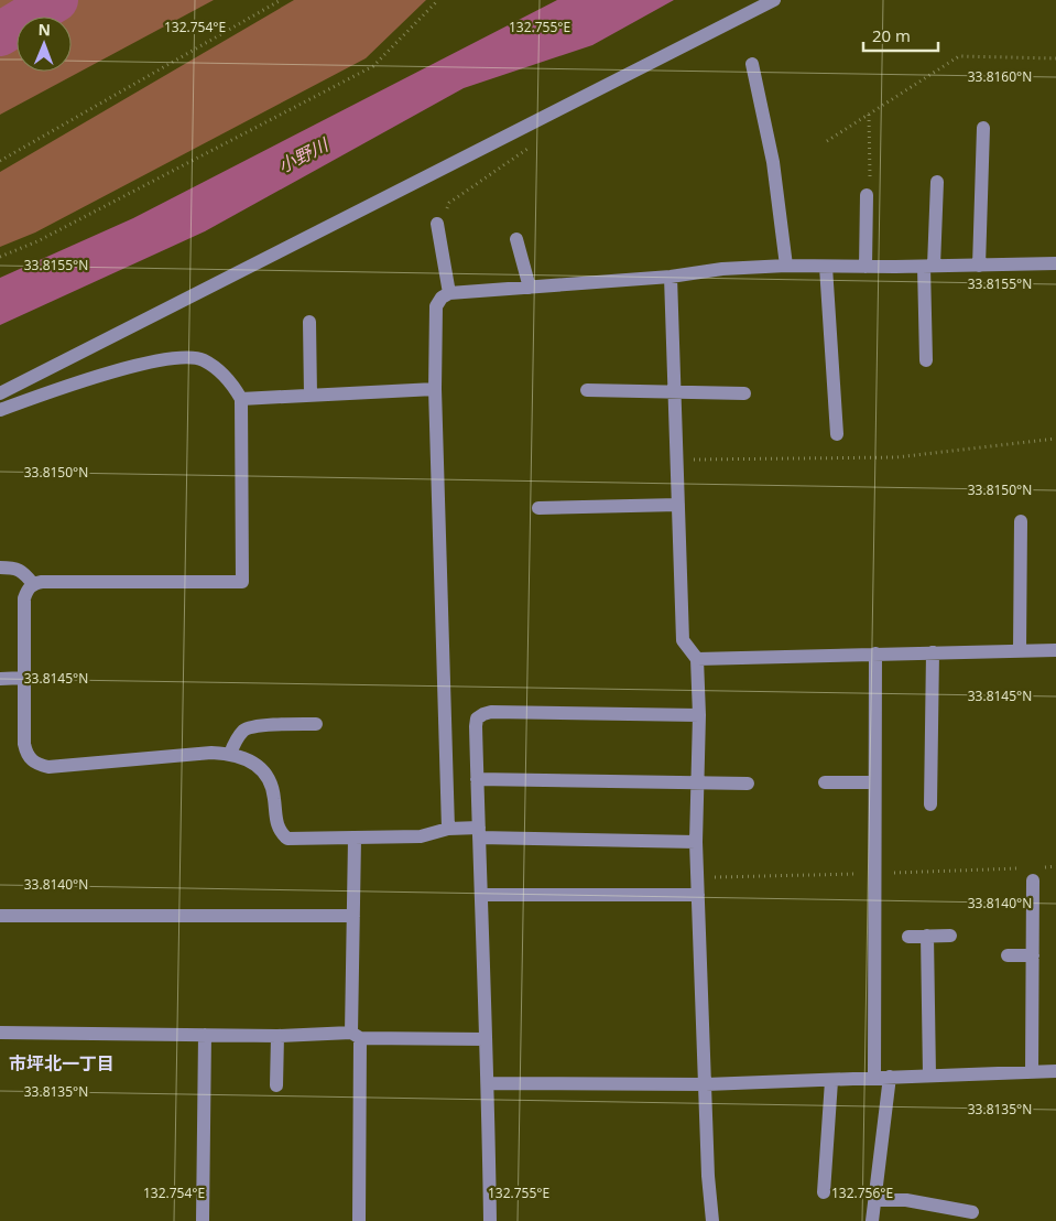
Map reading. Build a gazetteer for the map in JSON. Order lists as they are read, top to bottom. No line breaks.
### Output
{"districts":["市坪北一丁目"],"water":["小野川"],"scale_bar":"20 m","north":"top","coordinates":["132.754°E","132.755°E","33.8160°N","33.8155°N","33.8150°N","33.8145°N","33.8140°N","33.8135°N","132.756°E"]}
